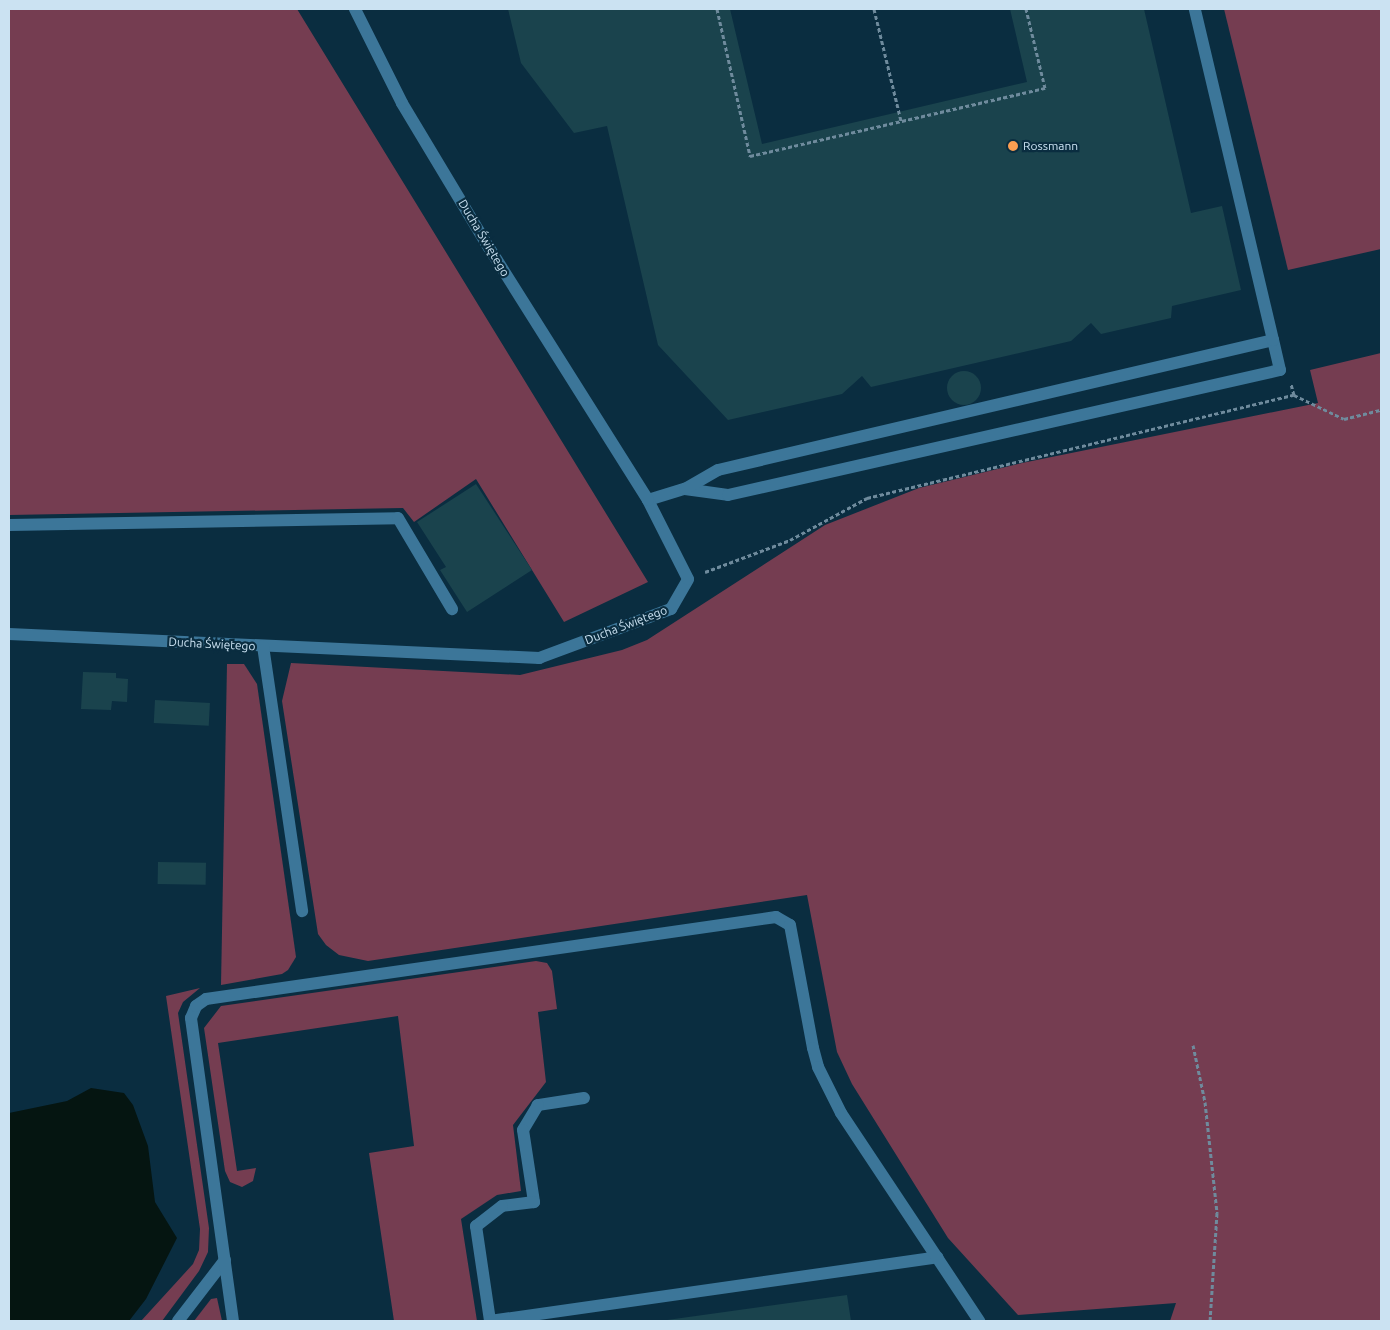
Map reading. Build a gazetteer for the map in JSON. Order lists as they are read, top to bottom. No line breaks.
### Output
{"streets":{"street":["Ducha Świętego"]},"places":["Rossmann"]}
